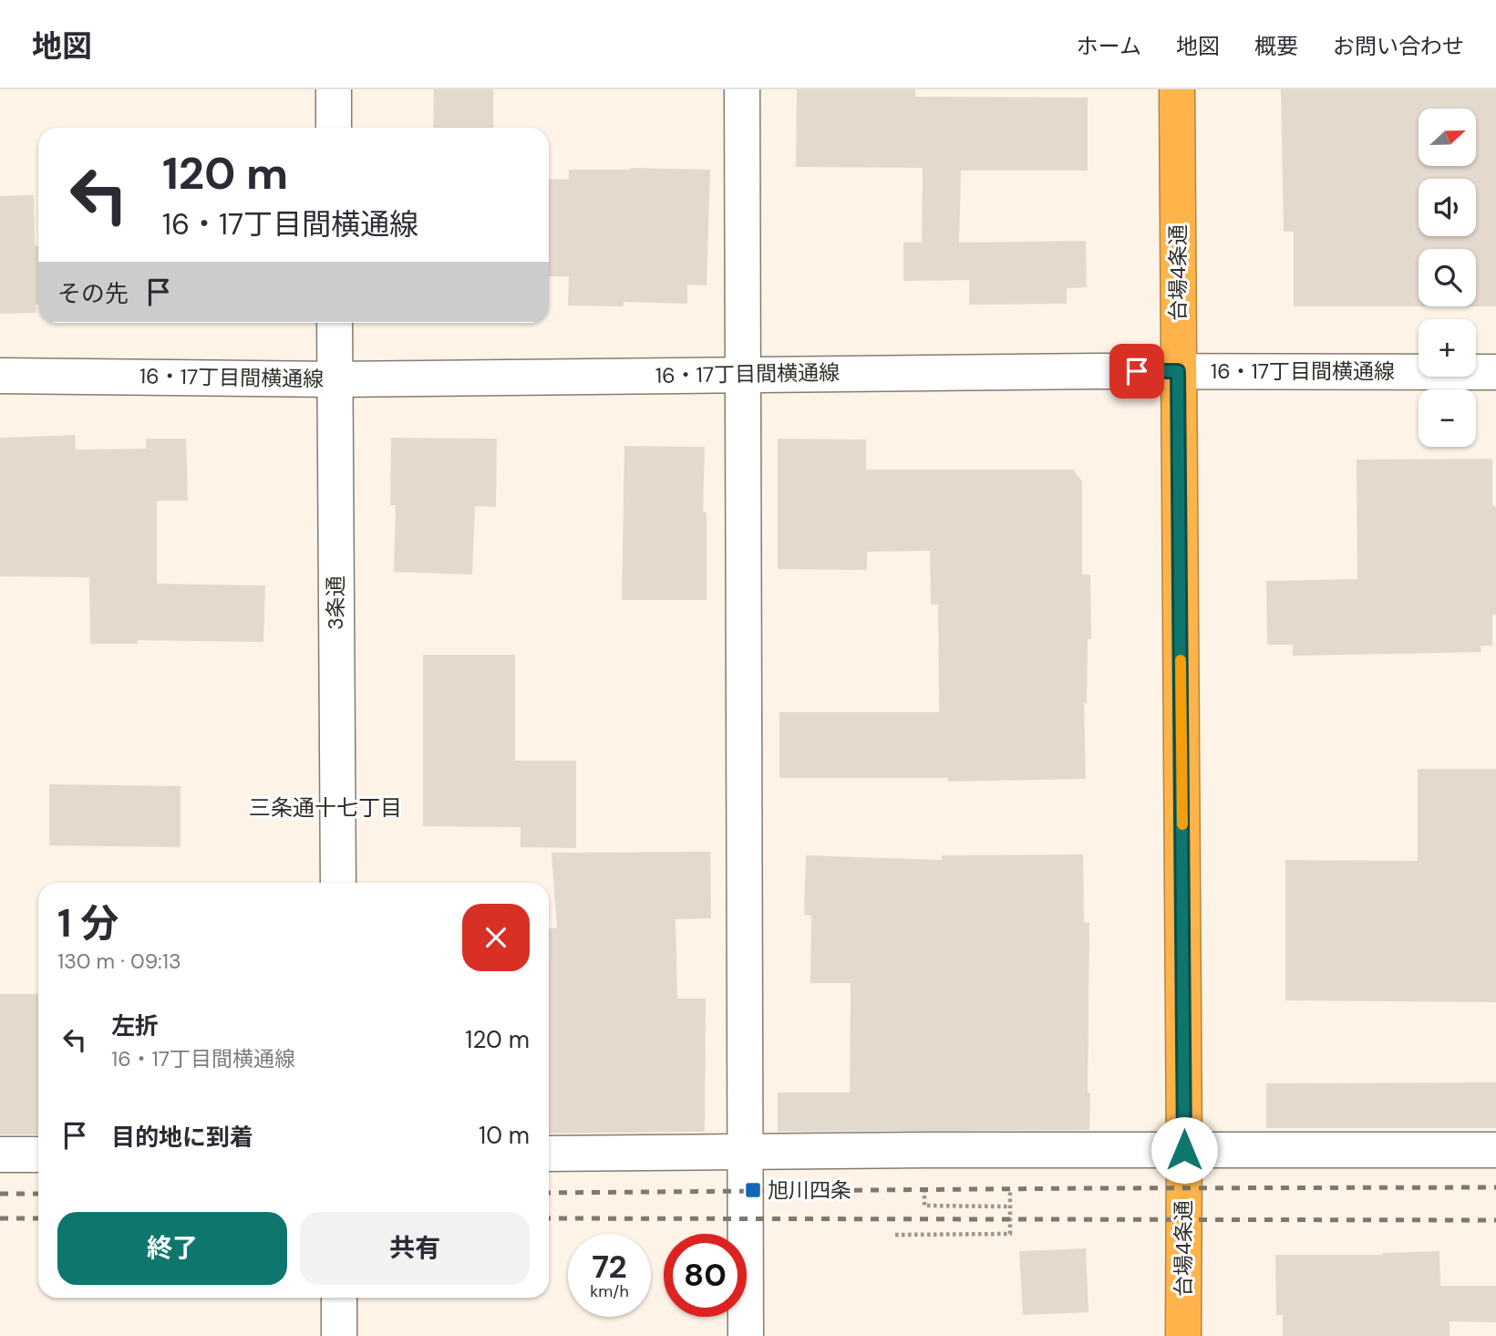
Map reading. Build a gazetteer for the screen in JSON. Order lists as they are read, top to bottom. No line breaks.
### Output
{"streets":{"highway":["台場4条通"],"street":["16・17丁目間横通線","3条通"]},"crossings":[["台場4条通","16・17丁目間横通線"],["16・17丁目間横通線","3条通"]],"districts":["三条通十七丁目"],"places":{"transit":["旭川四条"]},"north":"right","page":{"header":"地図","nav":["ホーム","地図","概要","お問い合わせ"],"map_buttons":["+","−"],"turn":["120 m","16・17丁目間横通線"],"then":"その先","heading":["1 分","130 m · 09:13"],"list":[{"name":"左折","note":"16・17丁目間横通線","value":"120 m"},{"name":"目的地に到着","value":"10 m"}],"buttons":["終了","共有"],"speed":"72 km/h","limit":"80"}}
